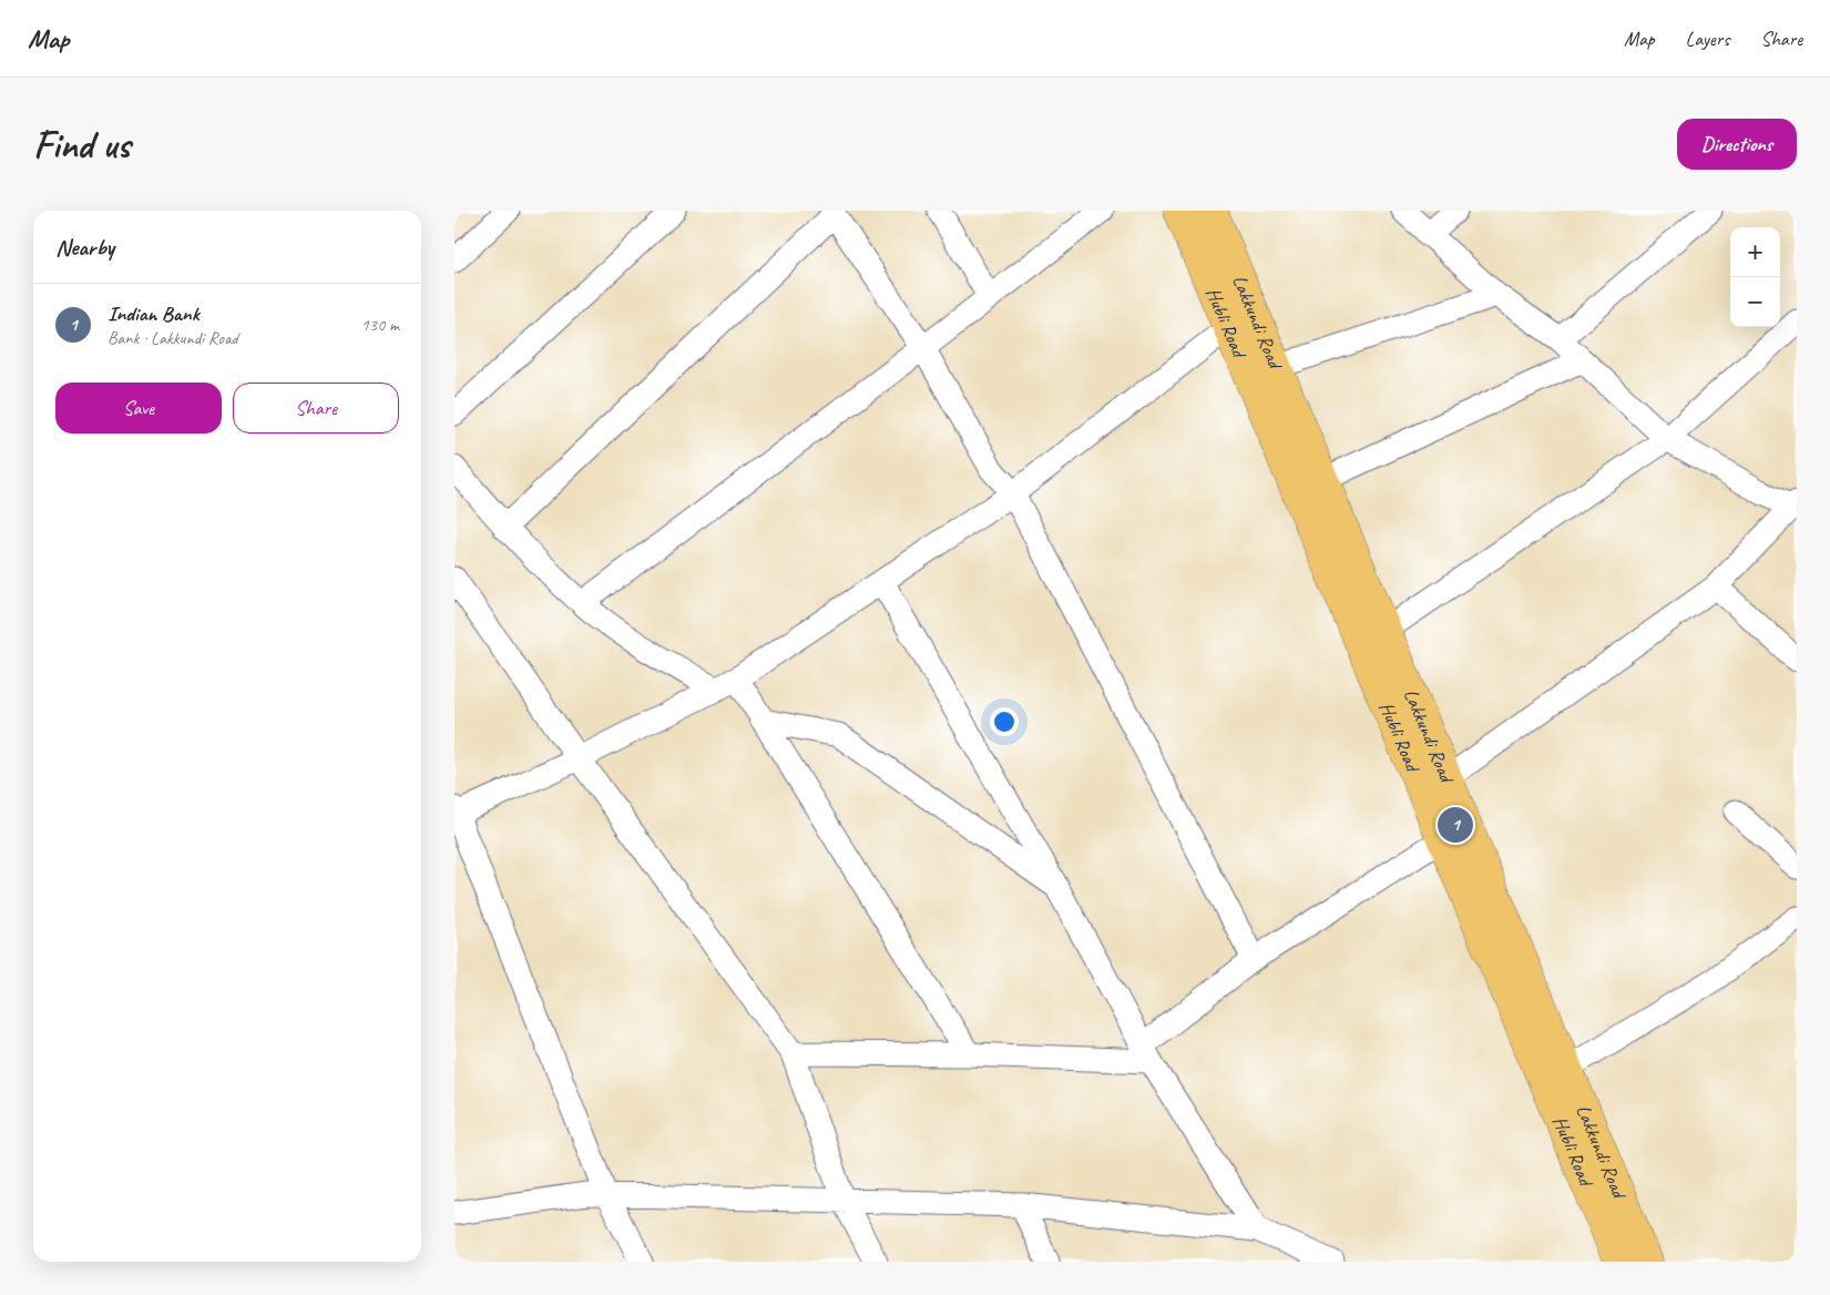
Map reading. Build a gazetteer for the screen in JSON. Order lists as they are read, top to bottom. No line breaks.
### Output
{"streets":{"main road":["Hubli Road","Lakkundi Road"]},"page":{"header":"Map","nav":["Map","Layers","Share"],"buttons":["Directions",["Save","Share"]],"title":"Find us","heading":"Nearby","map_buttons":["+","−"],"list":[{"mark":"1","name":"Indian Bank","note":"Bank · Lakkundi Road","value":"130 m"}],"pins":"1"}}
